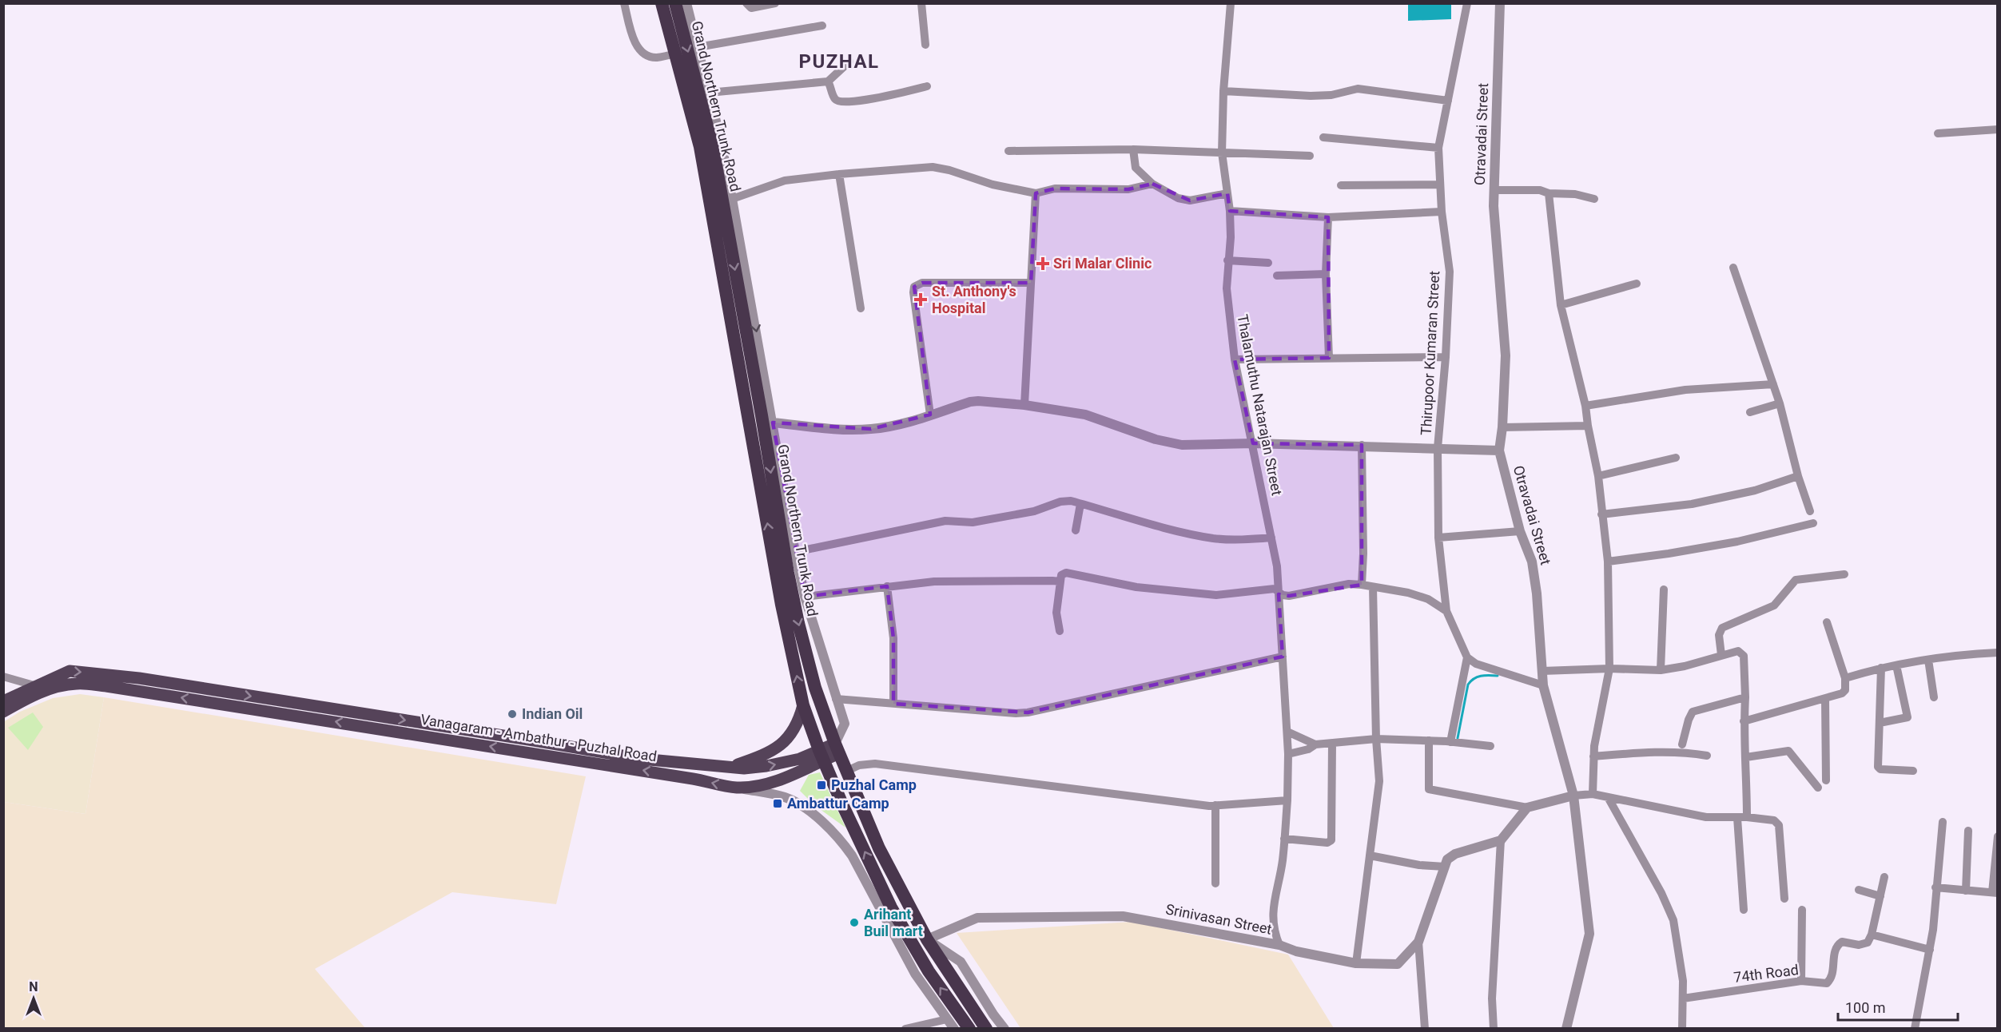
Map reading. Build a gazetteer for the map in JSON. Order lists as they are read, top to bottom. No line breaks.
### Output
{"streets":{"highway":["Grand Northern Trunk Road"],"main road":["Vanagaram - Ambathur - Puzhal Road"],"street":["Otravadai Street","Thirupoor Kumaran Street","Thalamuthu Natarajan Street","Srinivasan Street","74th Road"]},"crossings":[["Grand Northern Trunk Road","Srinivasan Street"],["Thalamuthu Natarajan Street","Srinivasan Street"]],"districts":["PUZHAL"],"places":{"health":["Sri Malar Clinic","St. Anthony's Hospital"],"other":["Indian Oil","Arihant Buil mart"],"transit":["Puzhal Camp","Ambattur Camp"]},"scale_bar":"100 m","north":"top"}
